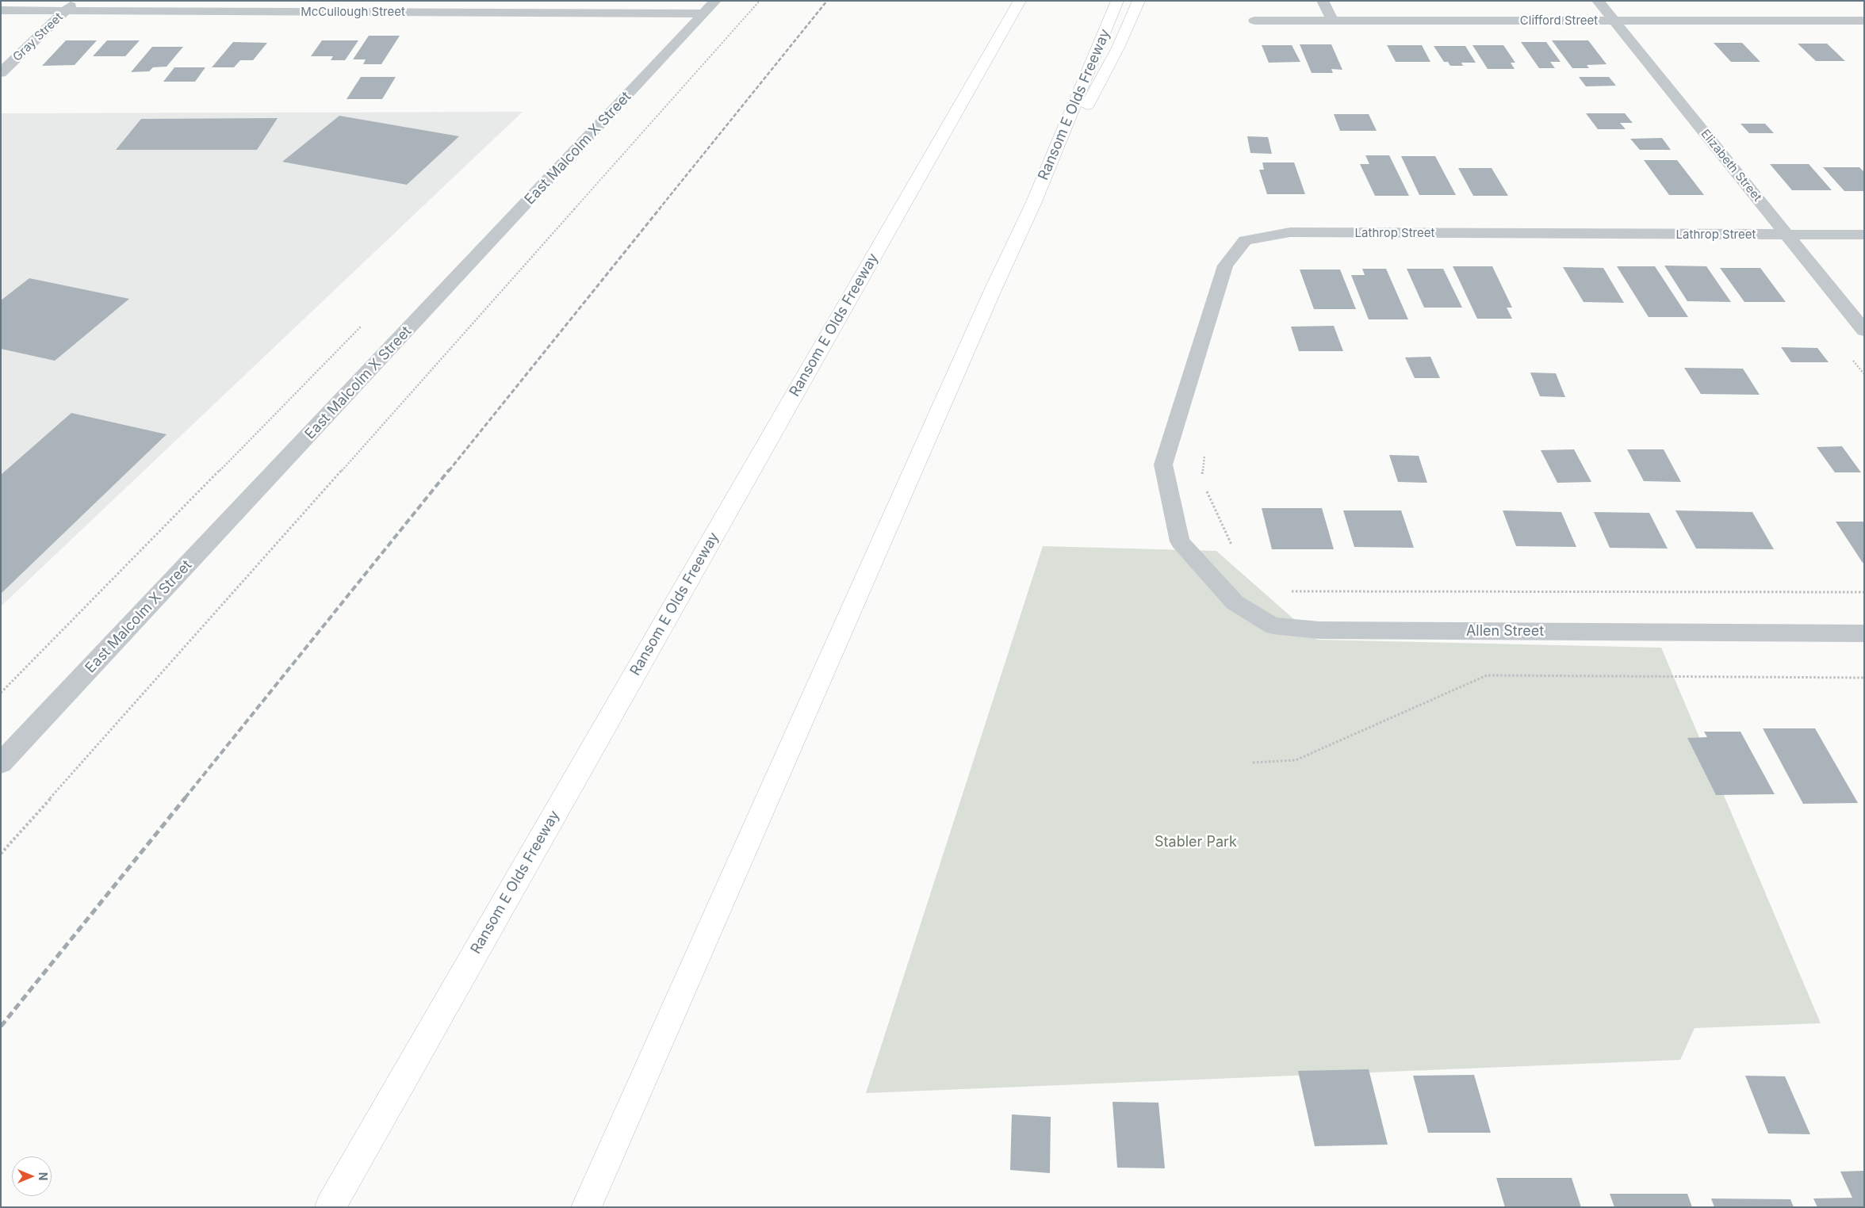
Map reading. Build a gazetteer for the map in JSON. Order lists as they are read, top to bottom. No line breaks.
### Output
{"streets":{"highway":["Ransom E Olds Freeway"],"street":["McCullough Street","Clifford Street","Gray Street","East Malcolm X Street","Elizabeth Street","Lathrop Street","Allen Street"]},"crossings":[["McCullough Street","Gray Street"],["McCullough Street","East Malcolm X Street"],["Clifford Street","Elizabeth Street"],["Elizabeth Street","Lathrop Street"],["Lathrop Street","Allen Street"]],"parks":["Stabler Park"],"north":"right"}
